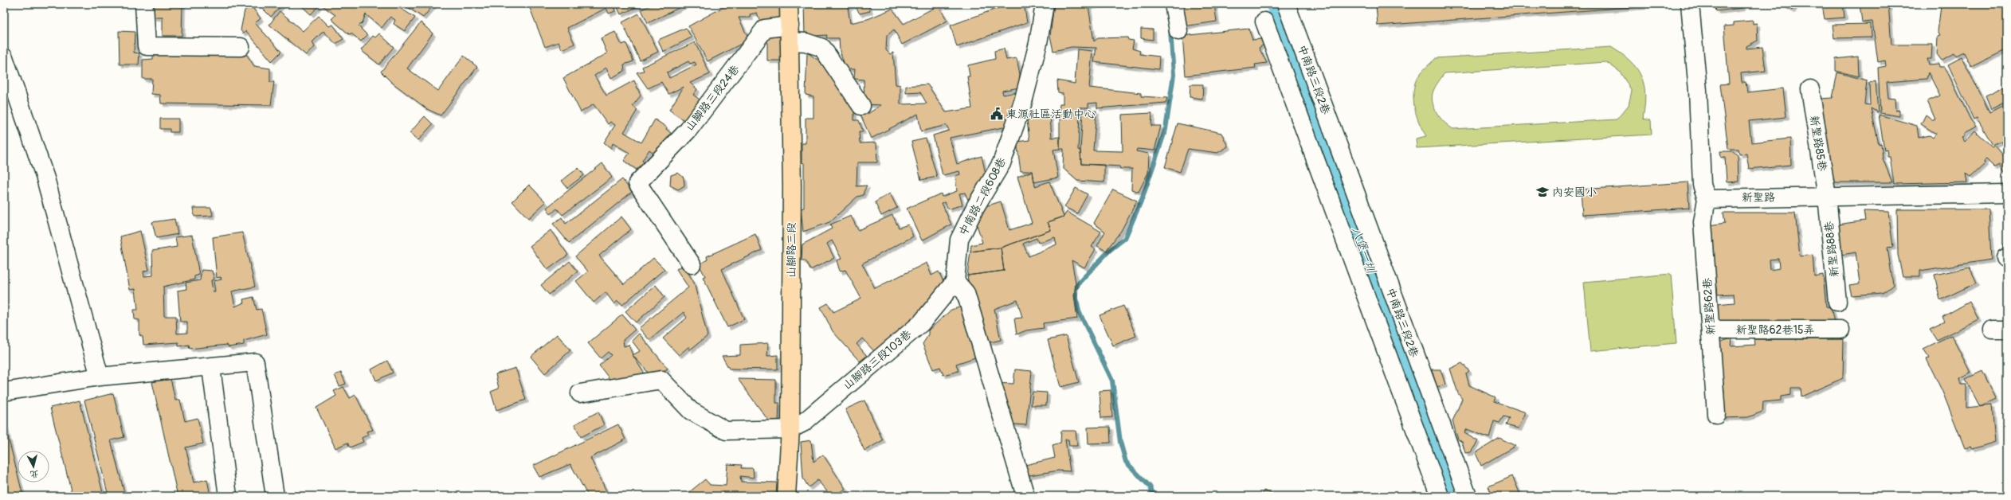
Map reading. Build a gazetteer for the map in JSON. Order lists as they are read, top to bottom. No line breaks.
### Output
{"streets":{"main road":["山腳路三段"],"street":["中南路三段2巷","山腳路三段24巷","新聖路85巷","中南路二段608巷","新聖路","新聖路88巷","新聖路62巷","新聖路62巷15弄","山腳路三段103巷"]},"crossings":[["山腳路三段24巷","山腳路三段"],["新聖路85巷","新聖路"],["新聖路85巷","新聖路88巷"],["中南路二段608巷","山腳路三段103巷"],["新聖路","新聖路88巷"],["新聖路","新聖路62巷"],["山腳路三段","山腳路三段103巷"],["新聖路62巷","新聖路62巷15弄"]],"water":["八堡一圳"],"places":{"public building":["東源社區活動中心"],"school or university":["內安國小"]},"north":"bottom"}
